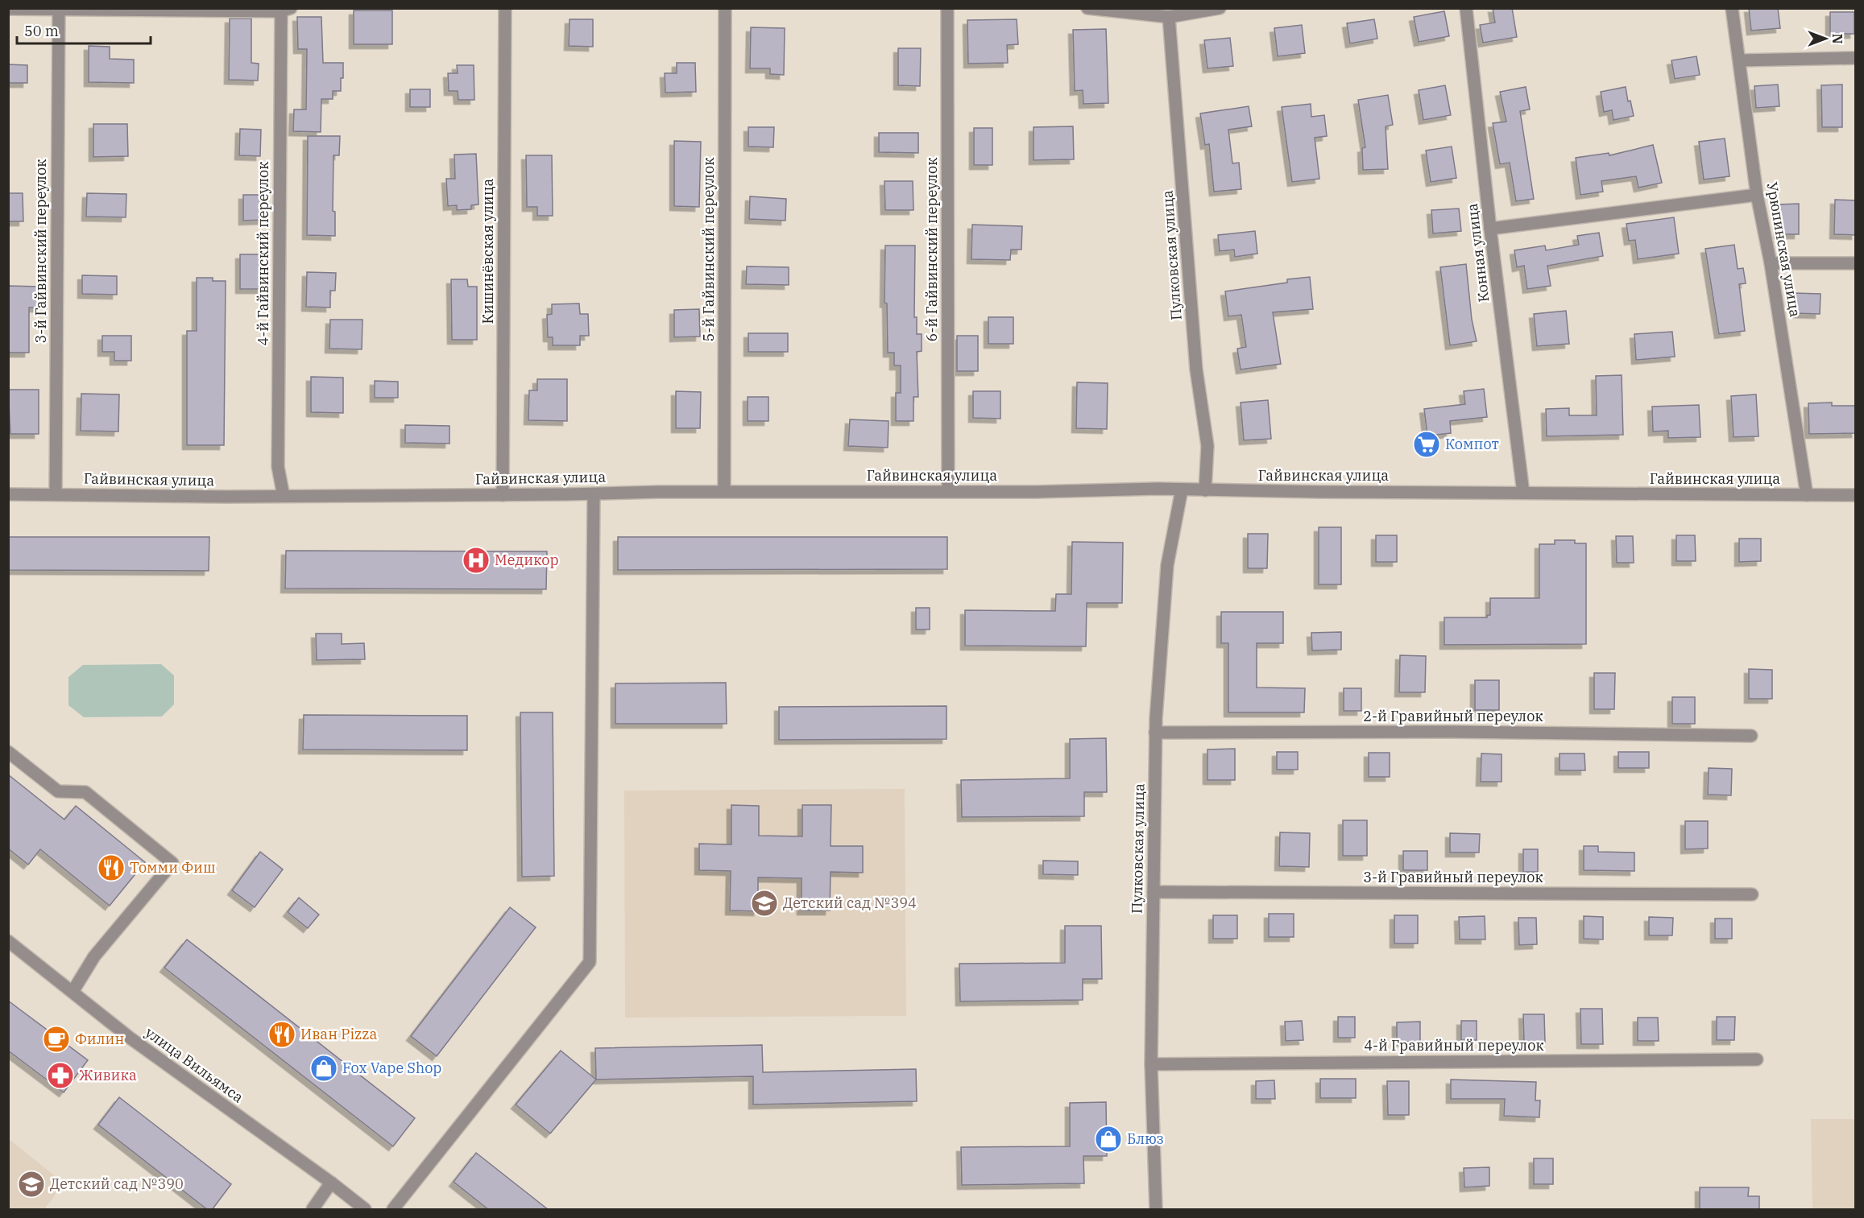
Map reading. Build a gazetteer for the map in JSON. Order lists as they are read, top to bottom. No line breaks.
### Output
{"streets":{"street":["5-й Гайвинский переулок","6-й Гайвинский переулок","Урюпинская улица","3-й Гайвинский переулок","Кишинёвская улица","Конная улица","4-й Гайвинский переулок","Пулковская улица","Гайвинская улица","2-й Гравийный переулок","3-й Гравийный переулок","4-й Гравийный переулок","улица Вильямса"]},"crossings":[["5-й Гайвинский переулок","Гайвинская улица"],["6-й Гайвинский переулок","Гайвинская улица"],["Урюпинская улица","Гайвинская улица"],["3-й Гайвинский переулок","Гайвинская улица"],["Кишинёвская улица","Гайвинская улица"],["Конная улица","Гайвинская улица"],["4-й Гайвинский переулок","Гайвинская улица"],["Пулковская улица","Гайвинская улица"],["Пулковская улица","2-й Гравийный переулок"],["Пулковская улица","3-й Гравийный переулок"],["Пулковская улица","4-й Гравийный переулок"]],"places":{"supermarket":["Компот"],"hospital":["Медикор"],"restaurant":["Томми Фиш","Иван Pizza"],"school or university":["Детский сад №394","Детский сад №390"],"cafe":["Филин"],"shop":["Fox Vape Shop","Блюз"],"pharmacy":["Живика"]},"scale_bar":"50 m","north":"right"}
